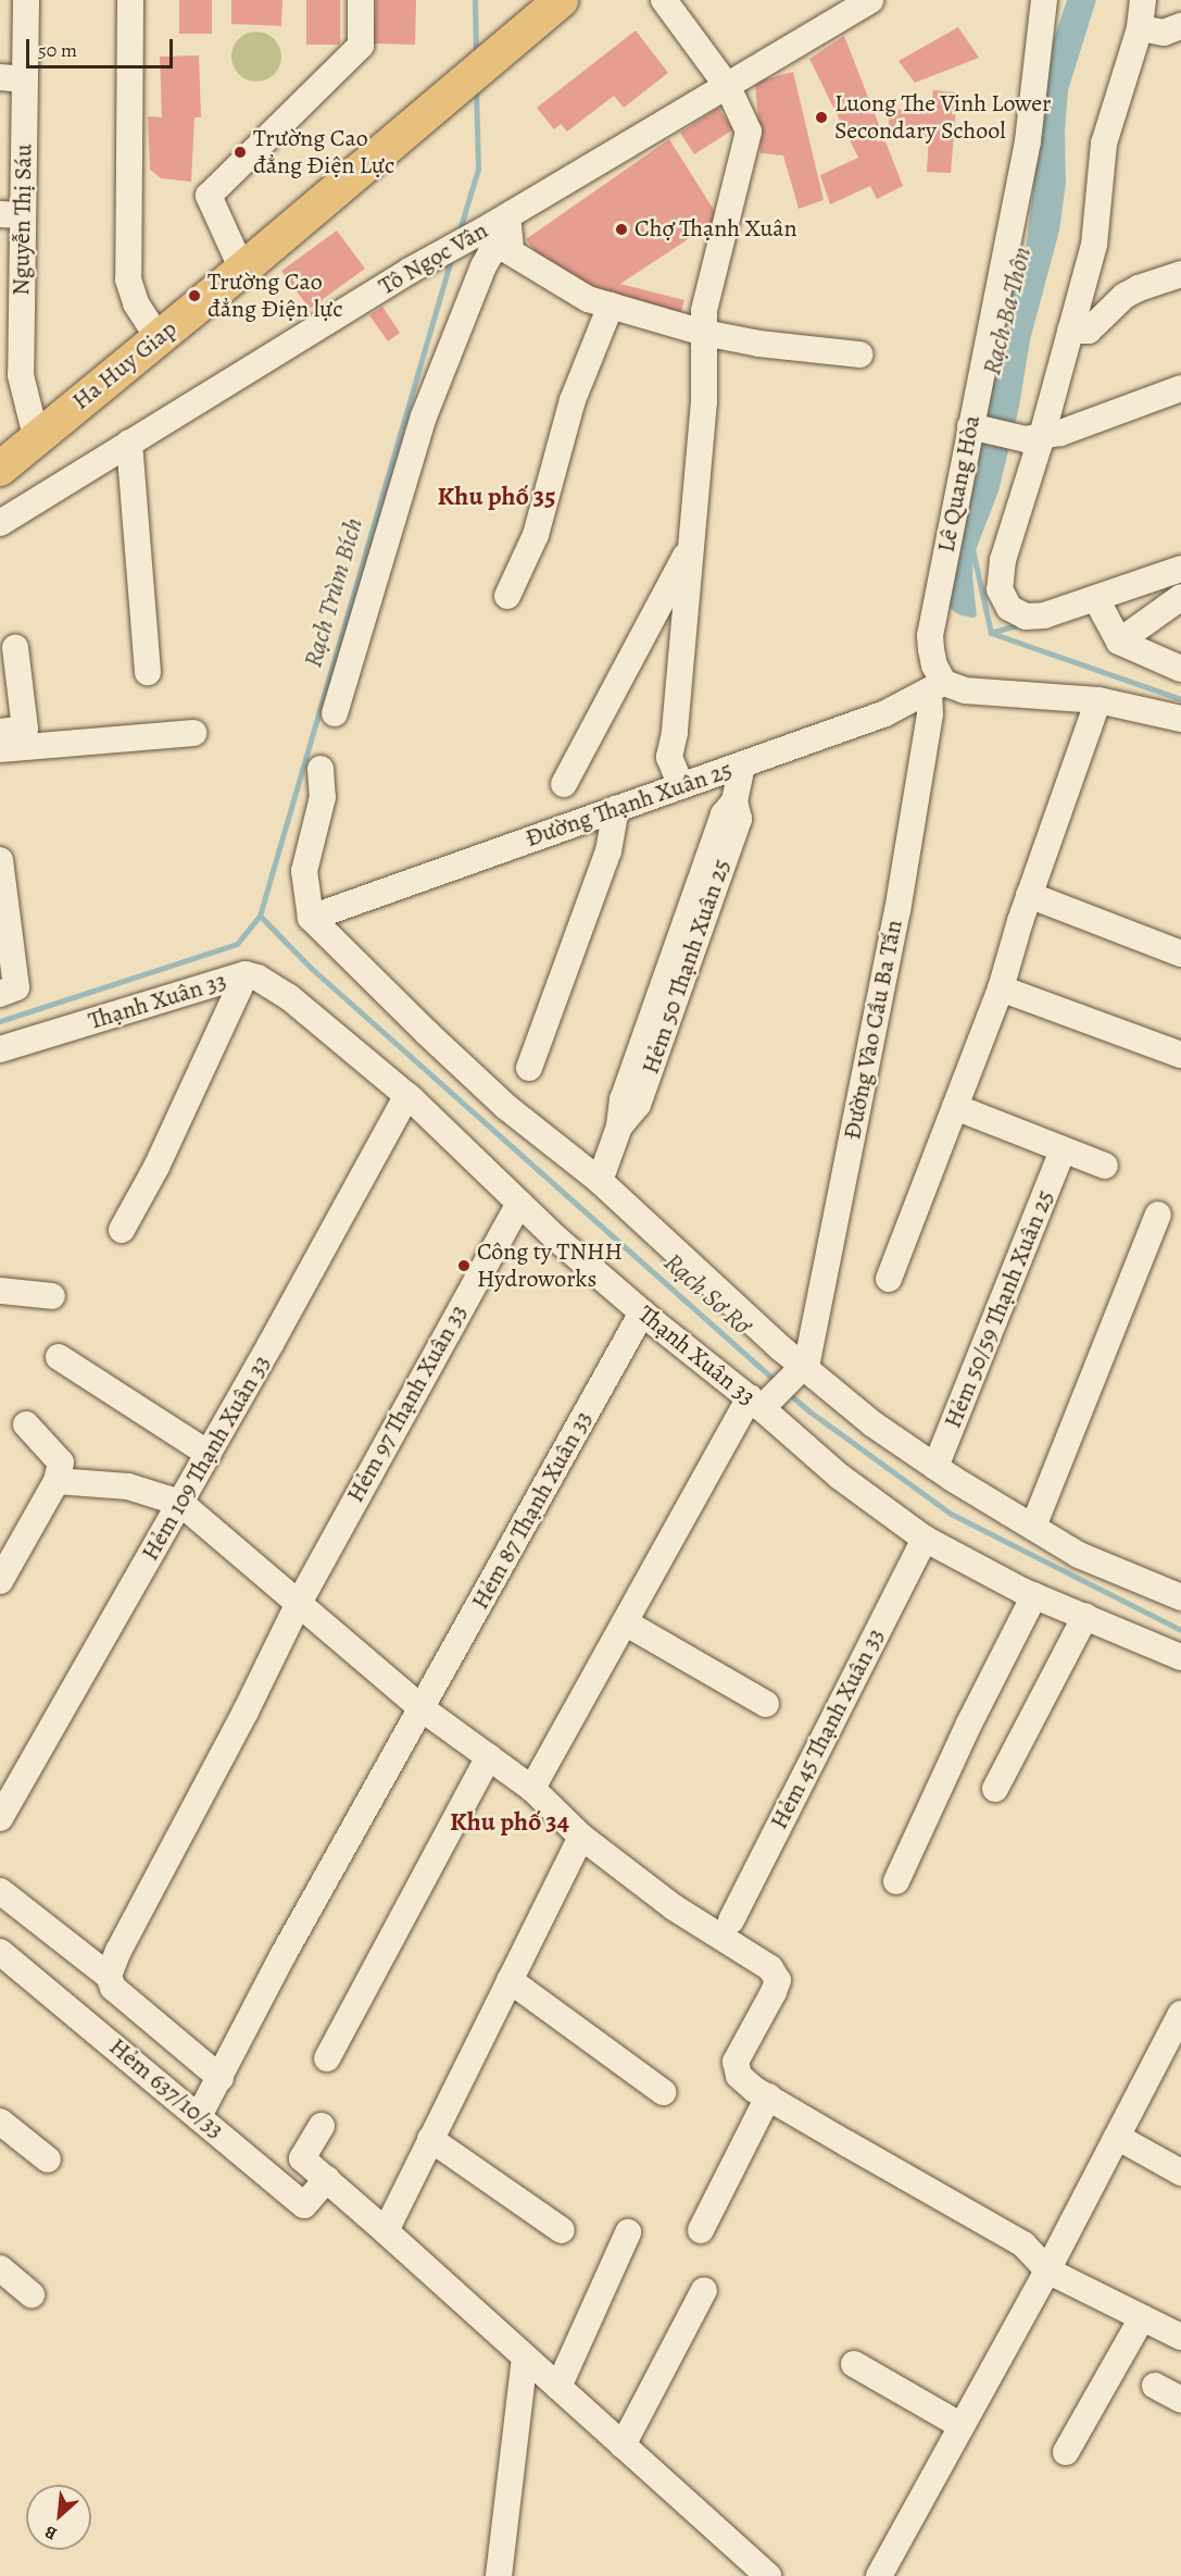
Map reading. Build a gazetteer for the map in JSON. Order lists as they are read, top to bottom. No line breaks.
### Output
{"streets":{"main road":["Ha Huy Giap"],"street":["Nguyễn Thị Sáu","Tô Ngọc Vân","Lê Quang Hòa","Đường Thạnh Xuân 25","Hẻm 50 Thạnh Xuân 25","Thạnh Xuân 33","Đường Vào Cầu Ba Tấn","Hẻm 50/59 Thạnh Xuân 25","Hẻm 97 Thạnh Xuân 33","Hẻm 109 Thạnh Xuân 33","Hẻm 87 Thạnh Xuân 33","Hẻm 45 Thạnh Xuân 33","Hẻm 637/10/33"]},"crossings":[["Nguyễn Thị Sáu","Ha Huy Giap"],["Lê Quang Hòa","Đường Thạnh Xuân 25"],["Lê Quang Hòa","Đường Vào Cầu Ba Tấn"],["Đường Thạnh Xuân 25","Hẻm 50 Thạnh Xuân 25"],["Đường Thạnh Xuân 25","Đường Vào Cầu Ba Tấn"],["Thạnh Xuân 33","Hẻm 97 Thạnh Xuân 33"],["Thạnh Xuân 33","Hẻm 109 Thạnh Xuân 33"],["Thạnh Xuân 33","Hẻm 87 Thạnh Xuân 33"],["Thạnh Xuân 33","Hẻm 45 Thạnh Xuân 33"],["Hẻm 87 Thạnh Xuân 33","Hẻm 637/10/33"]],"districts":["Khu phố 35","Khu phố 34"],"water":["Rạch Ba Thôn","Rạch Trùm Bích","Rạch Sơ Rơ"],"places":["Luong The Vinh Lower Secondary School","Trường Cao đẳng Điện Lực","Chợ Thạnh Xuân","Trường Cao đẳng Điện lực","Công ty TNHH Hydroworks"],"scale_bar":"50 m","north":"bottom left"}
